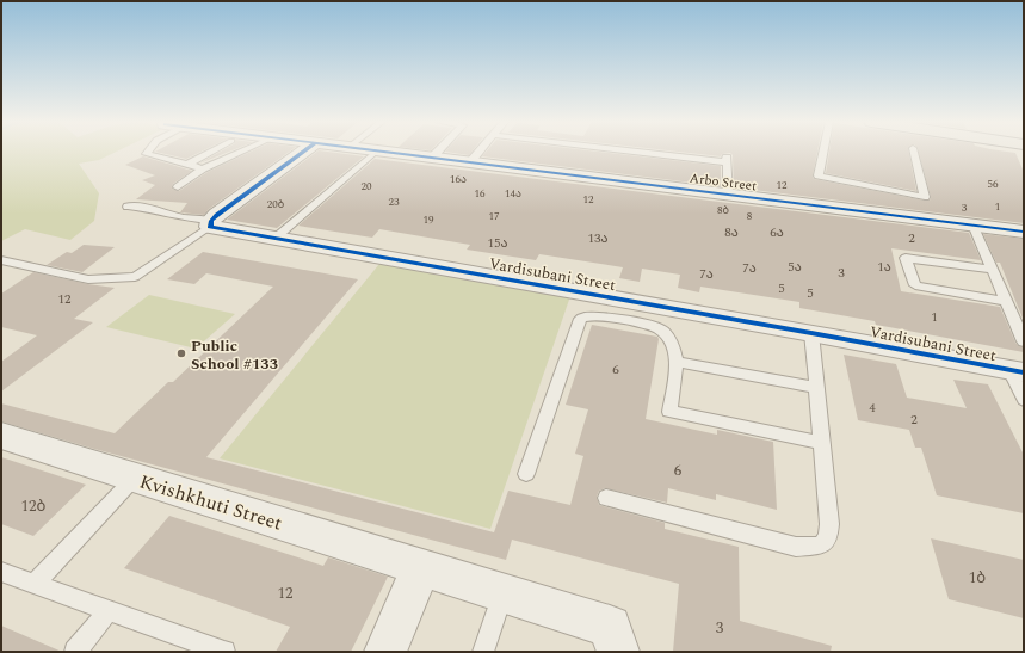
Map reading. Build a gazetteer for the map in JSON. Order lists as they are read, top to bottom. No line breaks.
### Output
{"streets":{"street":["Arbo Street","Vardisubani Street","Kvishkhuti Street"]},"places":["Public School #133"],"house_numbers":["16ა","56","12","20","16","14ა","12","23","20ბ","1","3","8ბ","17","8","19","8ა","6ა","13ა","2","15ა","5ა","1ა","7ა","3","7ა","5","5","12","1","6","4","2","6","12ბ","1ბ","12","3"]}
